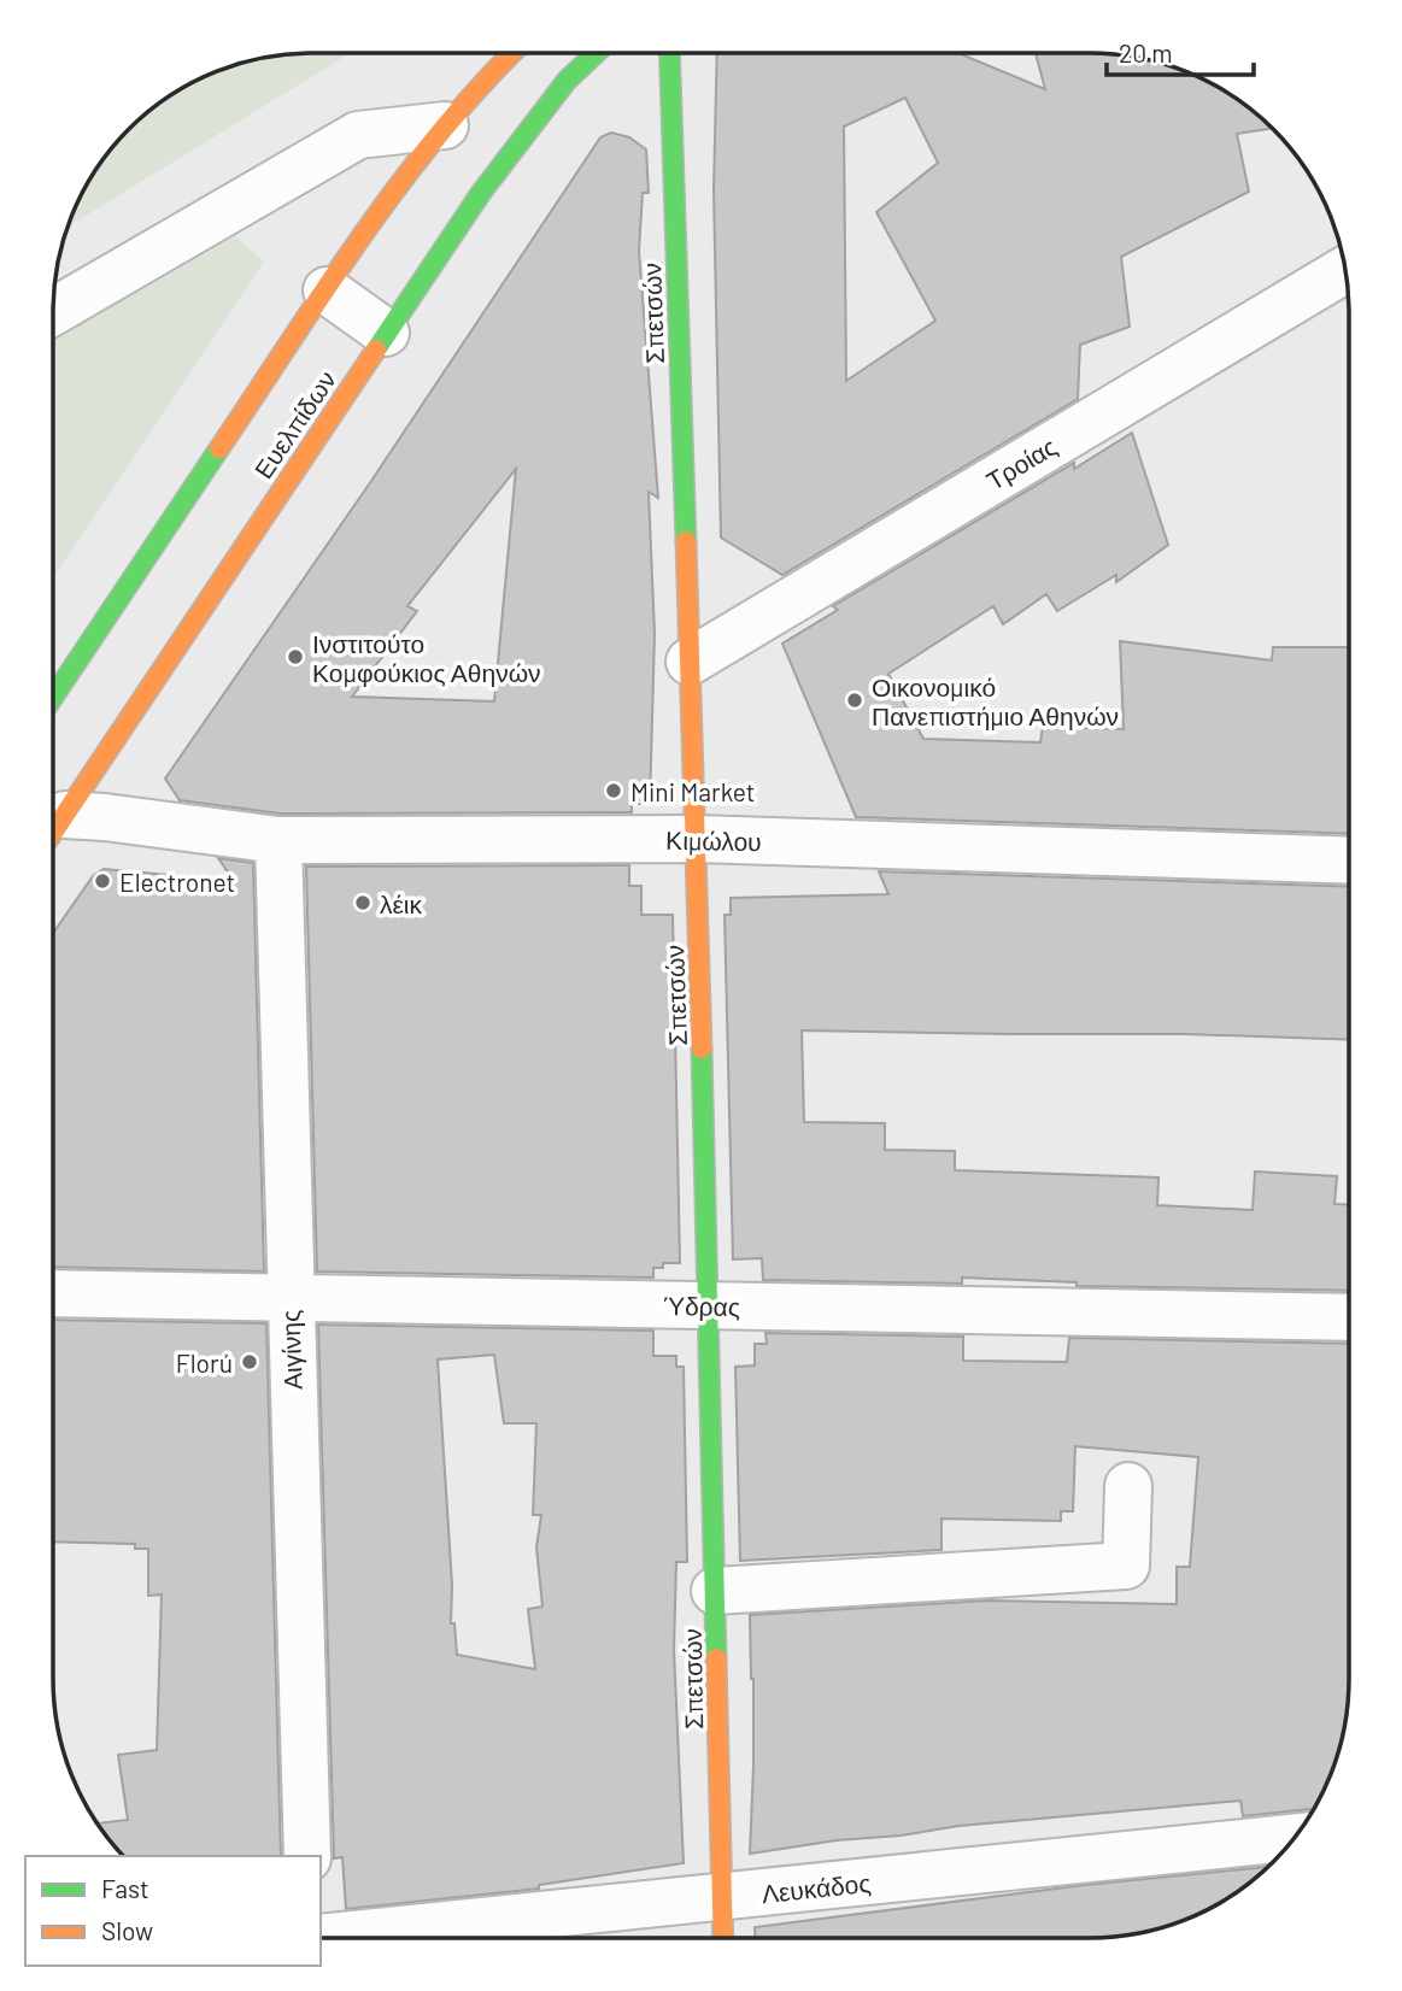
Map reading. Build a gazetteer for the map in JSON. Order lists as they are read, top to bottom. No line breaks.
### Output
{"streets":{"street":["Σπετσών","Ευελπίδων","Τροίας","Κιμώλου","Ύδρας","Αιγίνης","Λευκάδος"]},"crossings":[["Σπετσών","Τροίας"],["Σπετσών","Κιμώλου"],["Σπετσών","Ύδρας"],["Σπετσών","Λευκάδος"],["Ευελπίδων","Κιμώλου"],["Κιμώλου","Αιγίνης"],["Ύδρας","Αιγίνης"]],"places":["Ινστιτούτο Κομφούκιος Αθηνών","Οικονομικό Πανεπιστήμιο Αθηνών","Mini Market","Electronet","λέικ","Florú"],"legend":["Fast","Slow"],"scale_bar":"20 m"}
